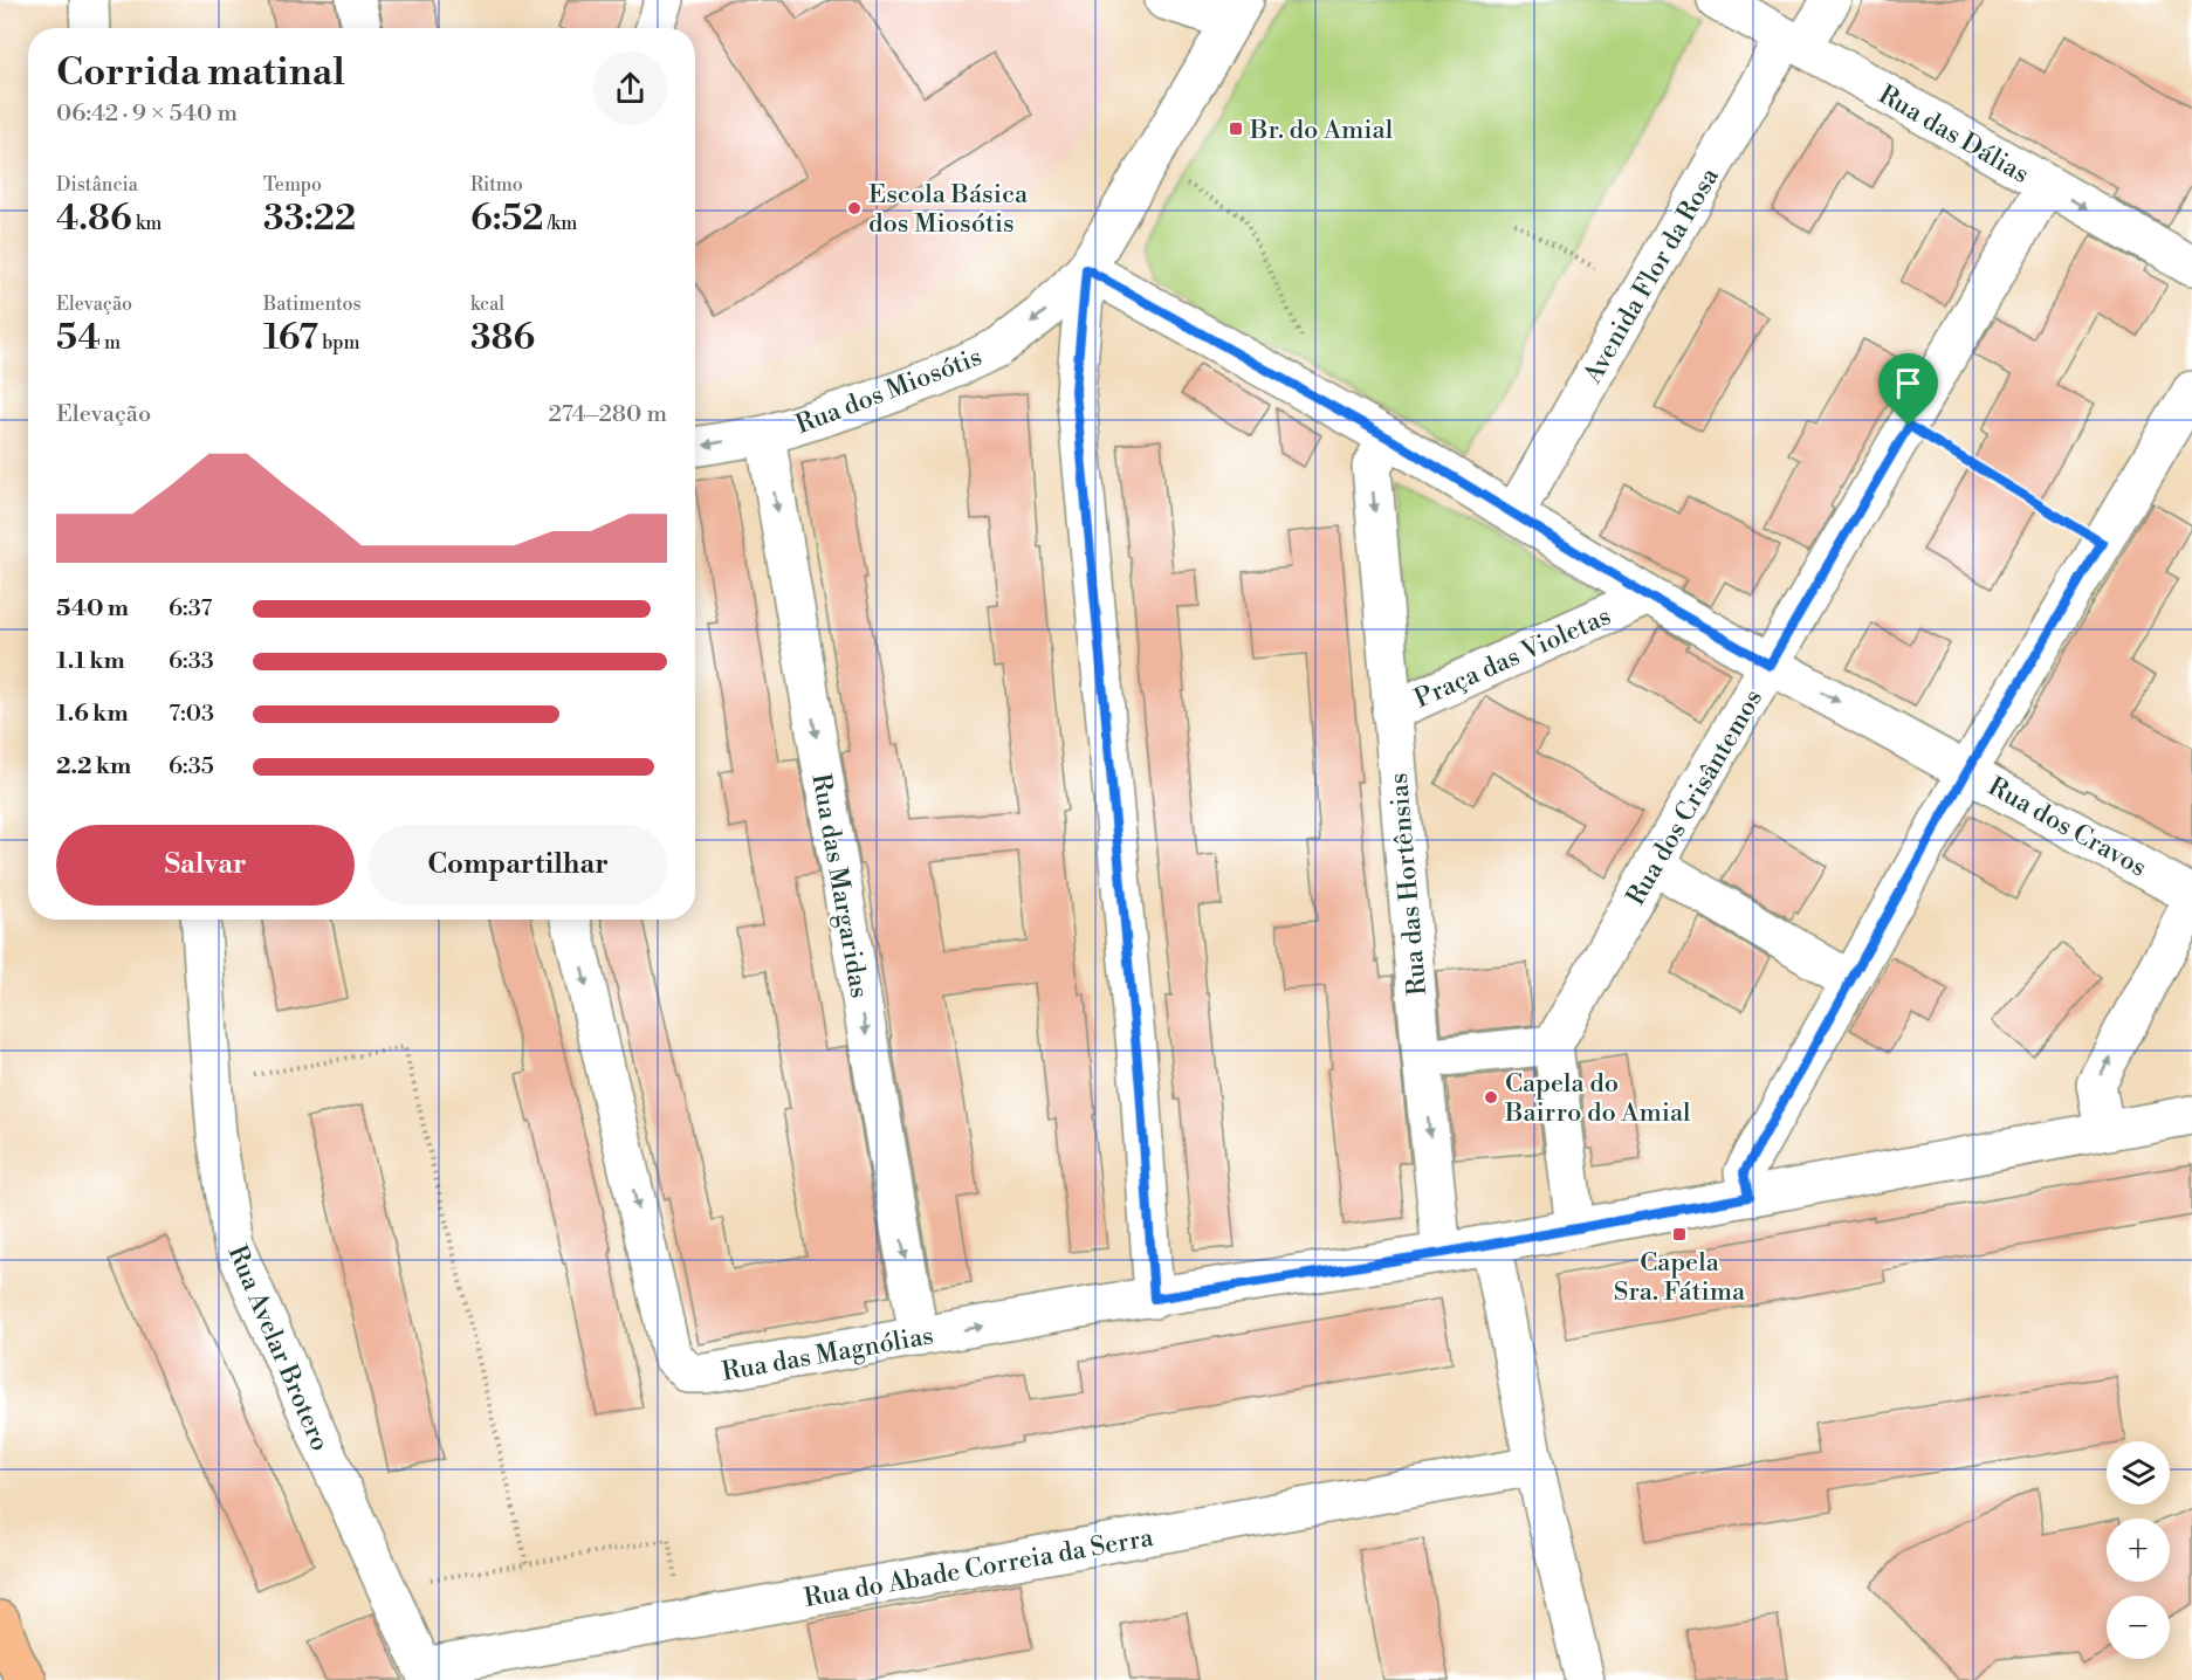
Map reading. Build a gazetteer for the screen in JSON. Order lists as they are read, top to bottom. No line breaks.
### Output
{"streets":{"street":["Rua das Dálias","Avenida Flor da Rosa","Rua dos Miosótis","Praça das Violetas","Rua dos Crisântemos","Rua dos Cravos","Rua das Hortênsias","Rua das Margaridas","Rua Avelar Brotero","Rua das Magnólias","Rua do Abade Correia da Serra"]},"crossings":[["Rua das Dálias","Avenida Flor da Rosa"],["Rua das Dálias","Rua dos Crisântemos"],["Avenida Flor da Rosa","Praça das Violetas"],["Rua dos Miosótis","Rua das Margaridas"],["Praça das Violetas","Rua dos Cravos"],["Praça das Violetas","Rua das Hortênsias"],["Rua dos Crisântemos","Rua dos Cravos"],["Rua das Hortênsias","Rua das Magnólias"],["Rua das Margaridas","Rua das Magnólias"],["Rua Avelar Brotero","Rua do Abade Correia da Serra"]],"one_way":["Rua dos Miosótis"],"places":{"transit":["Br. do Amial","Capela Sra. Fátima"],"other":["Escola Básica dos Miosótis","Capela do Bairro do Amial"]},"page":{"heading":["Corrida matinal","06:42 · 9 × 540 m"],"stats":[["Distância","4.86 km"],["Tempo","33:22"],["Ritmo","6:52 /km"],["Elevação","54 m"],["Batimentos","167 bpm"],["kcal","386"]],"chart":["Elevação","274–280 m"],"list":[{"name":"540 m","note":"6:37"},{"name":"1.1 km","note":"6:33"},{"name":"1.6 km","note":"7:03"},{"name":"2.2 km","note":"6:35"}],"buttons":["Salvar","Compartilhar"],"map_buttons":["+","−"]}}
